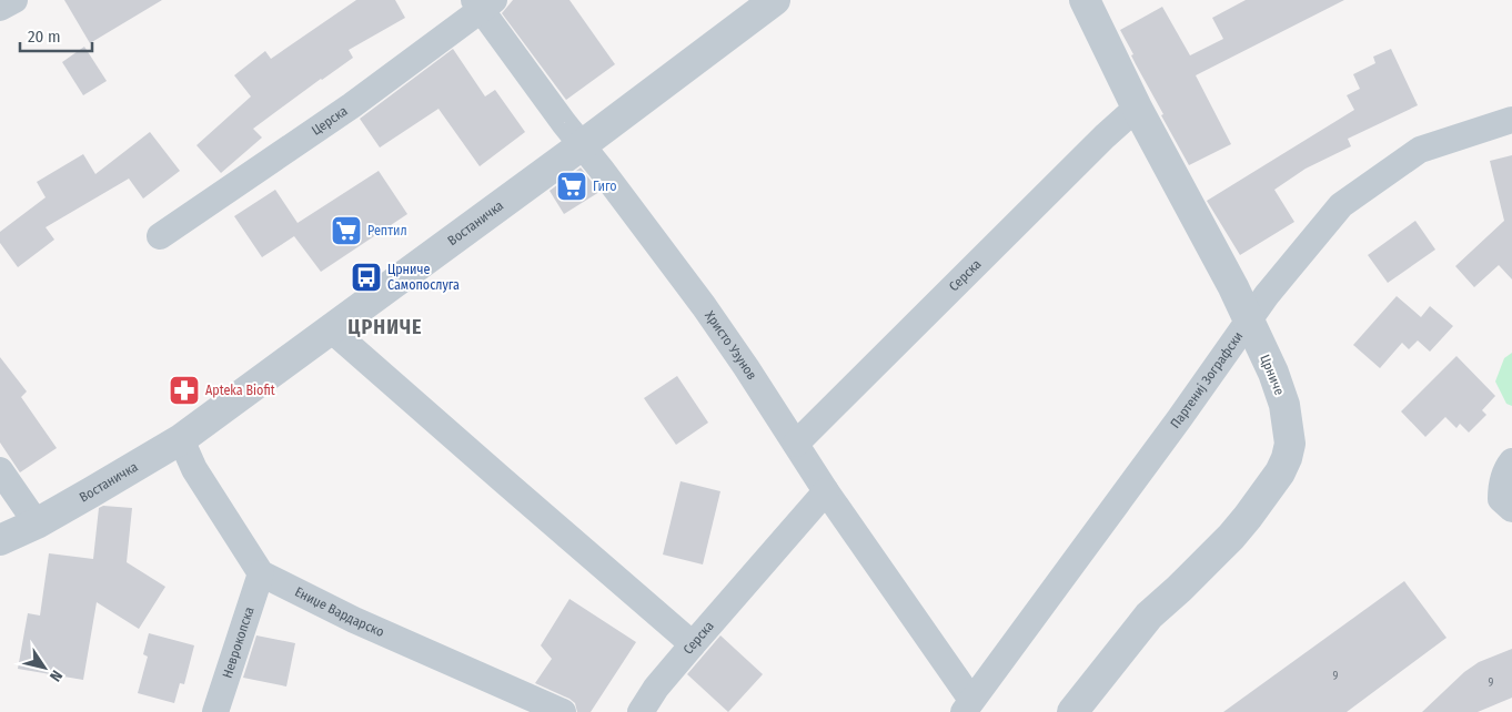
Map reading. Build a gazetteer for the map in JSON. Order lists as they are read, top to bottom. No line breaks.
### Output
{"streets":{"street":["Церска","Востаничка","Серска","Христо Узунов","Црниче","Партениј Зографски","Ениџе Вардарско","Неврокопска"]},"crossings":[["Церска","Христо Узунов"],["Востаничка","Христо Узунов"],["Серска","Христо Узунов"],["Серска","Црниче"],["Христо Узунов","Партениј Зографски"],["Црниче","Партениј Зографски"],["Ениџе Вардарско","Неврокопска"]],"districts":["ЦРНИЧЕ"],"places":{"supermarket":["Гиго","Рептил"],"bus stop":["Црниче Самопослуга"],"pharmacy":["Apteka Biofit"]},"house_numbers":["9","9"],"scale_bar":"20 m","north":"bottom right"}
